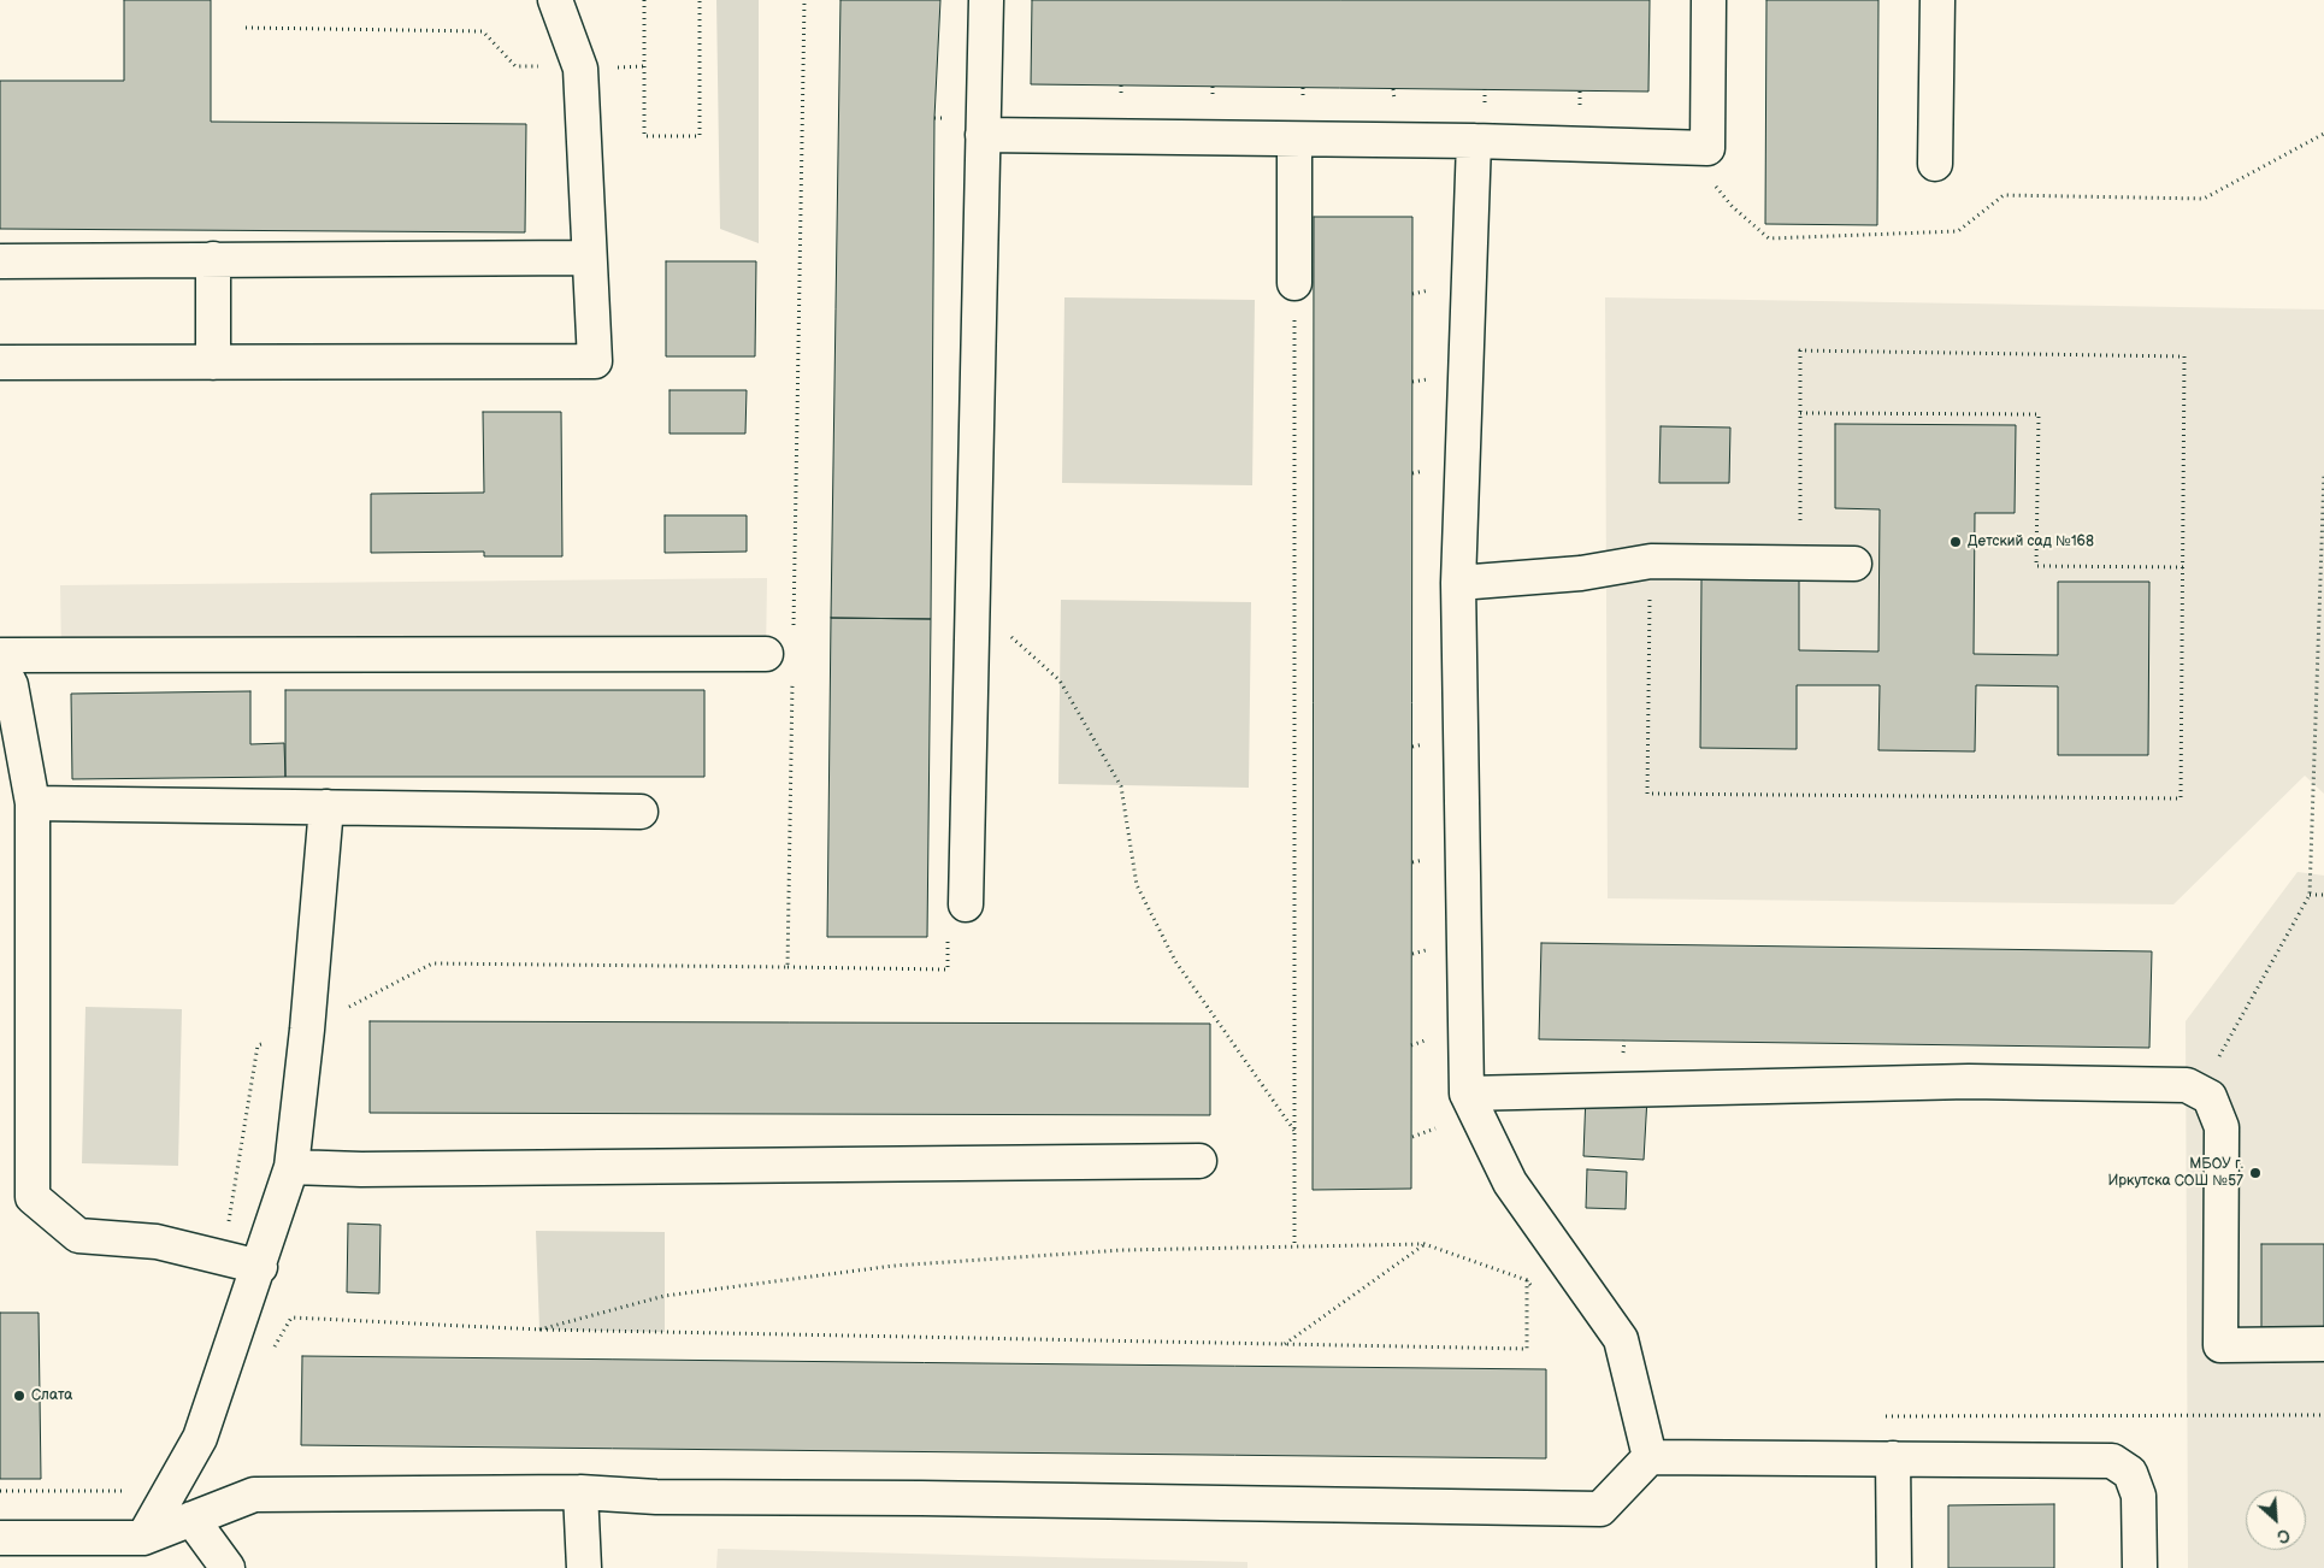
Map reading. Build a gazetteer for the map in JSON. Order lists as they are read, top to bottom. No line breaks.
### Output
{"places":["Детский сад №168","МБОУ г. Иркутска СОШ №57","Слата"],"north":"bottom right"}
